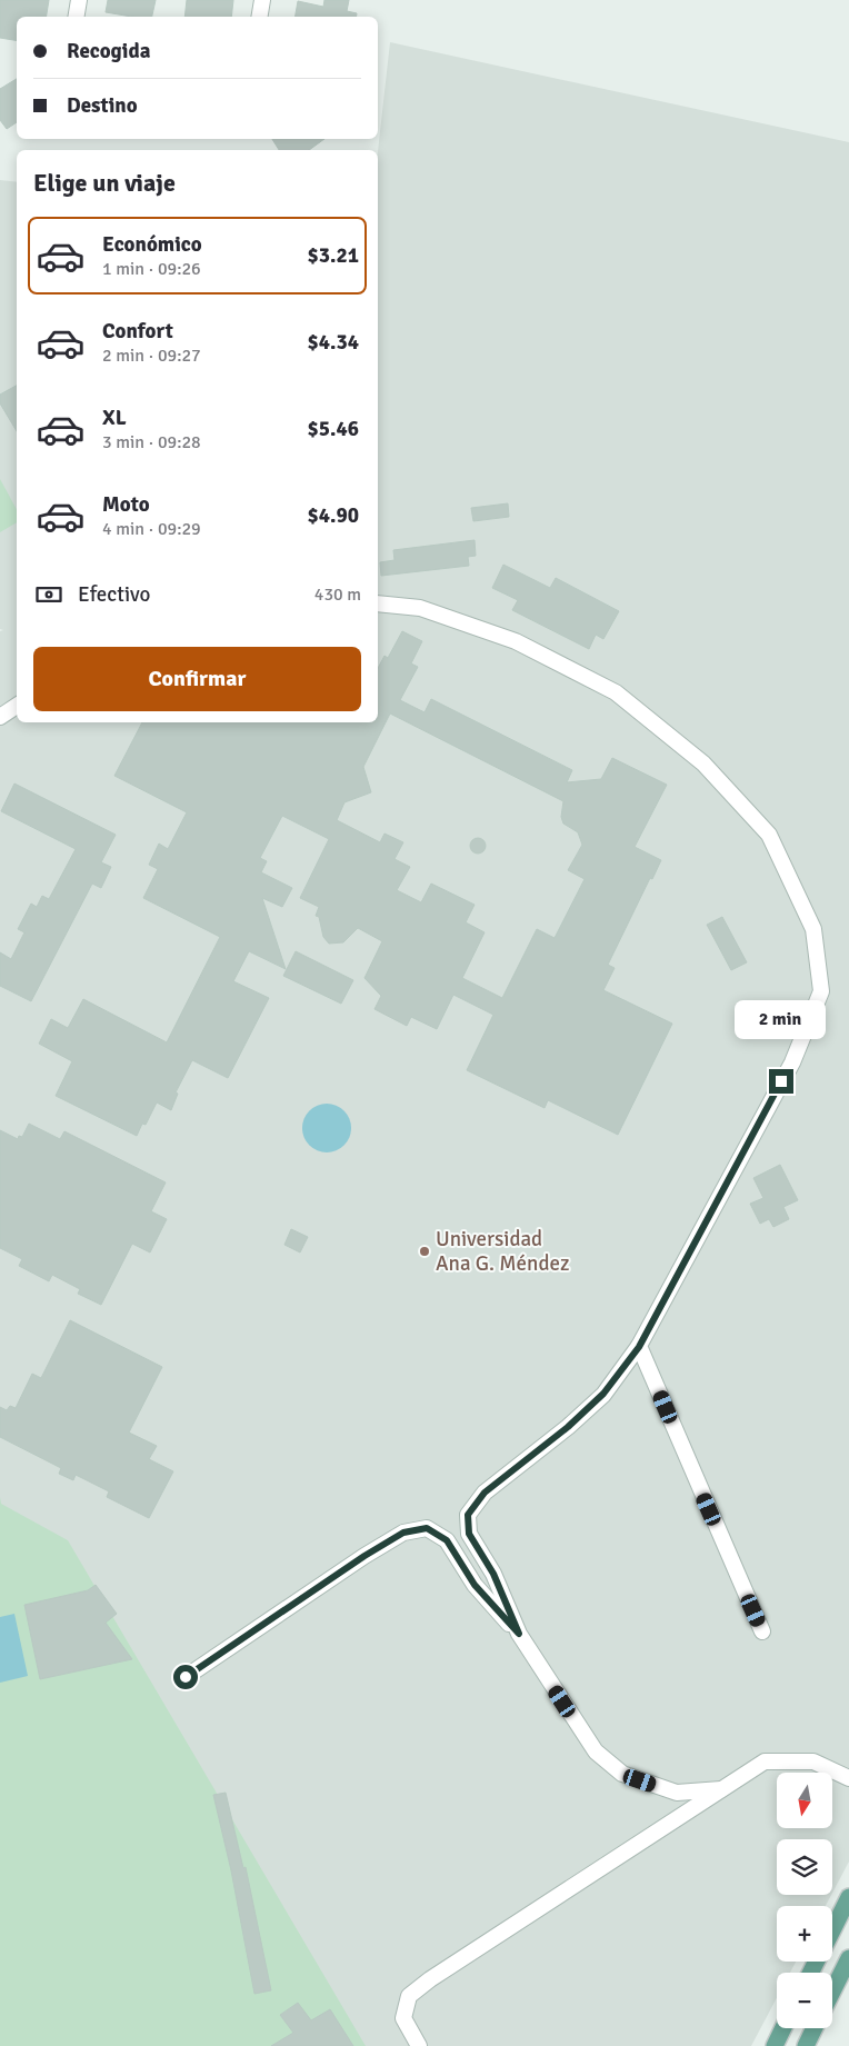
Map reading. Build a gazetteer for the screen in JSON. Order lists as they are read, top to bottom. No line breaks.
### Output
{"places":["Universidad Ana G. Méndez"],"north":"bottom","page":{"banner":["Recogida","Destino"],"heading":"Elige un viaje","list":[{"name":"Económico","note":"1 min · 09:26","value":"$3.21"},{"name":"Confort","note":"2 min · 09:27","value":"$4.34"},{"name":"XL","note":"3 min · 09:28","value":"$5.46"},{"name":"Moto","note":"4 min · 09:29","value":"$4.90"}],"pay":["Efectivo","430 m"],"buttons":"Confirmar","bubble":"2 min","map_buttons":["+","−"]}}
